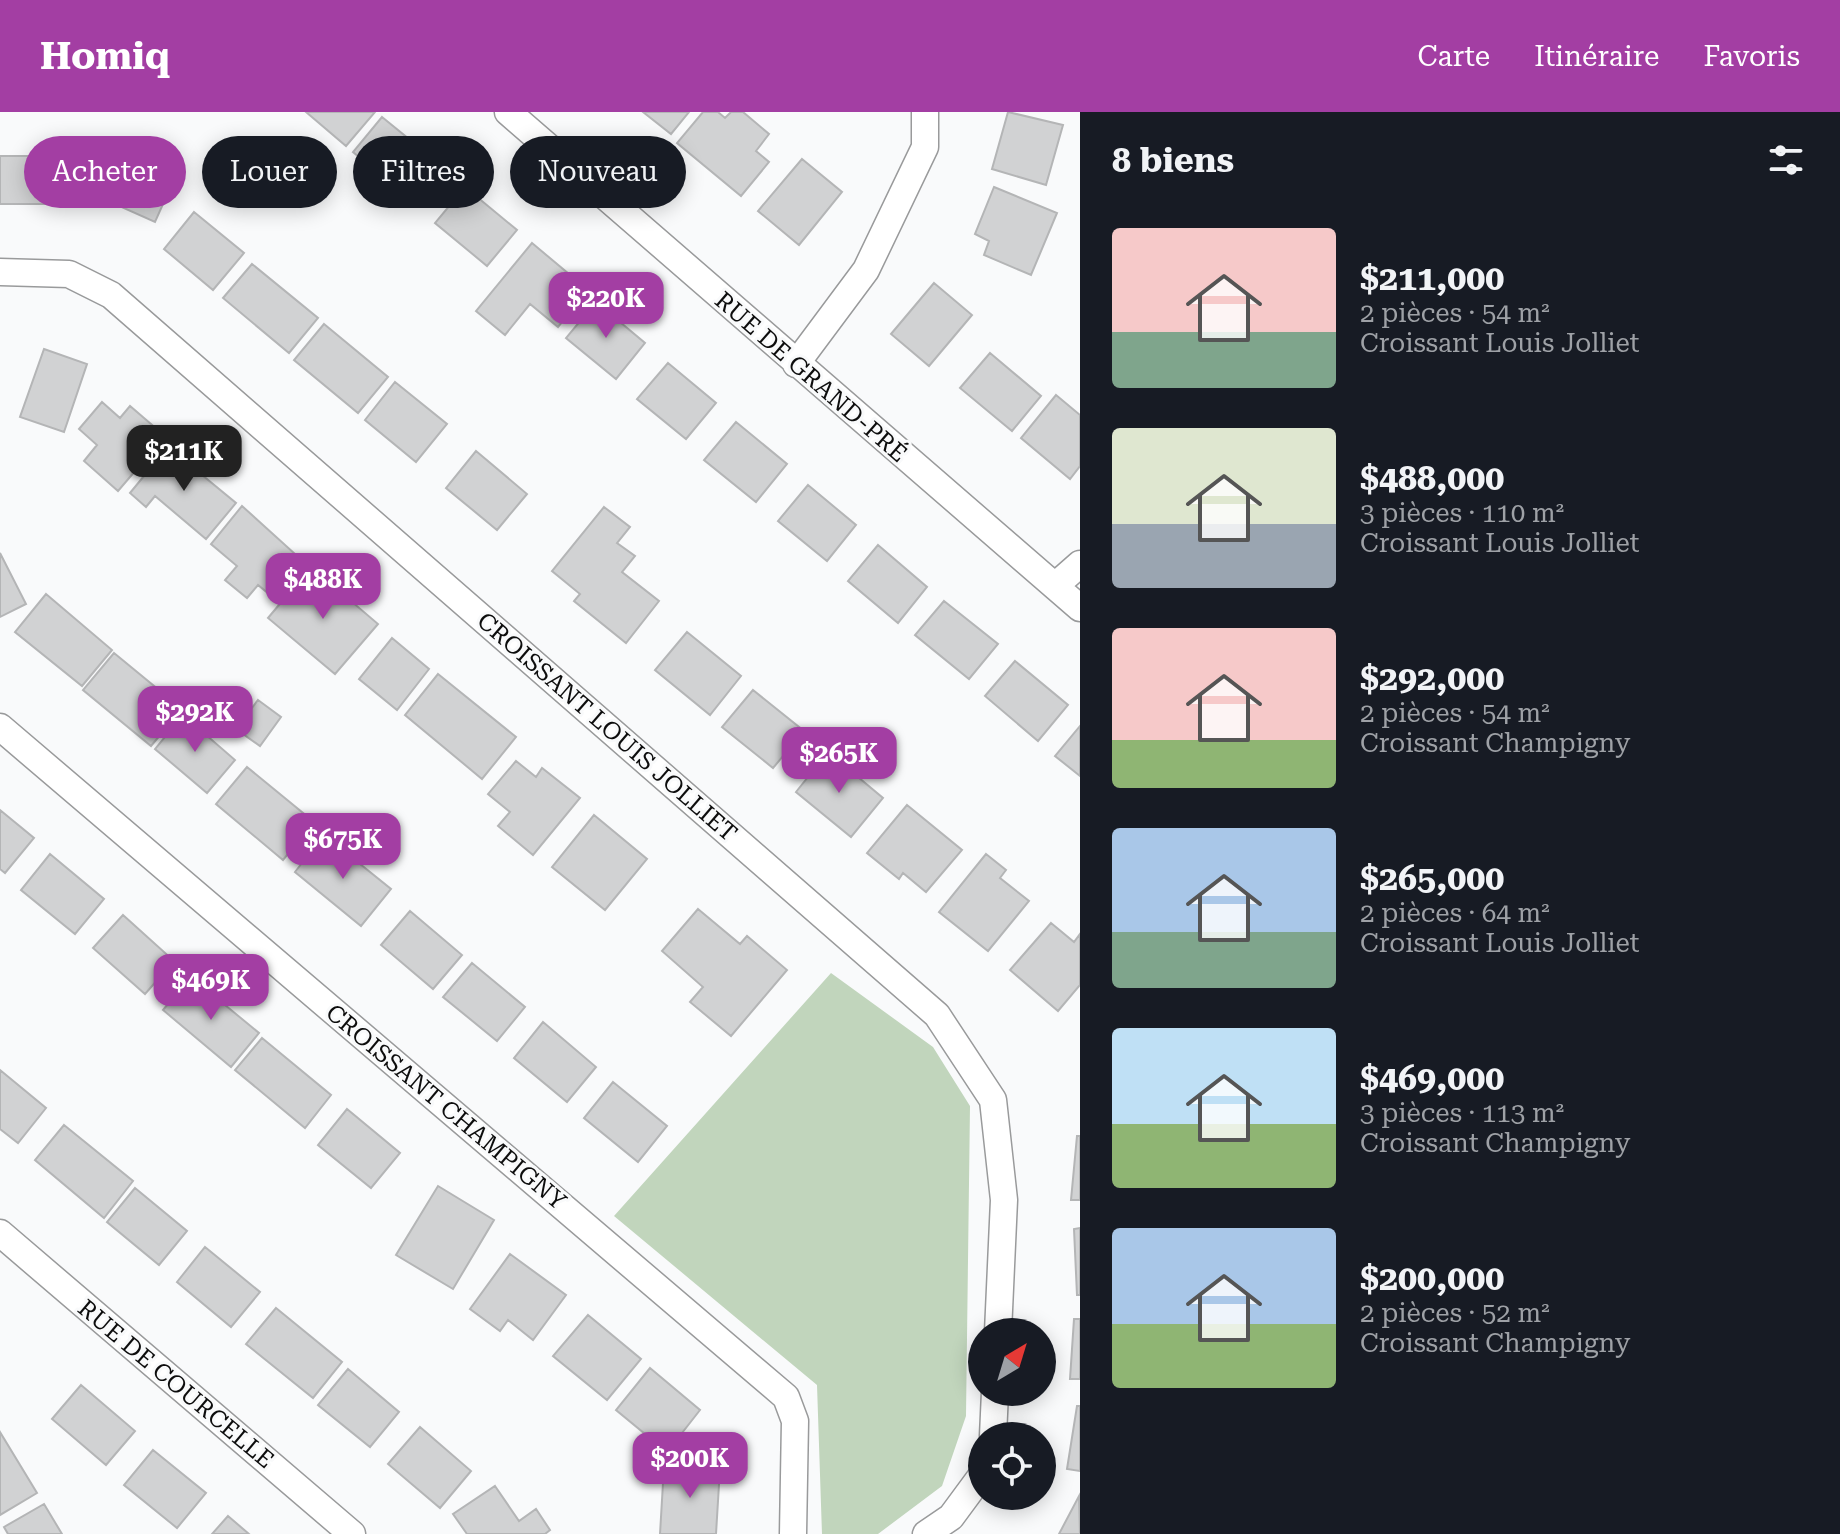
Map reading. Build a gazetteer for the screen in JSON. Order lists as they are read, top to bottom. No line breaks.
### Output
{"streets":{"street":["RUE DE GRAND-PRÉ","CROISSANT LOUIS JOLLIET","CROISSANT CHAMPIGNY","RUE DE COURCELLE"]},"north":"top right","page":{"header":"Homiq","nav":["Carte","Itinéraire","Favoris"],"heading":"8 biens","chip":["Acheter","Louer","Filtres","Nouveau"],"list":[{"name":"$211,000","note":"2 pièces · 54 m² · Croissant Louis Jolliet"},{"name":"$488,000","note":"3 pièces · 110 m² · Croissant Louis Jolliet"},{"name":"$292,000","note":"2 pièces · 54 m² · Croissant Champigny"},{"name":"$265,000","note":"2 pièces · 64 m² · Croissant Louis Jolliet"},{"name":"$469,000","note":"3 pièces · 113 m² · Croissant Champigny"},{"name":"$200,000","note":"2 pièces · 52 m² · Croissant Champigny"}],"price":["$220K","$211K","$488K","$292K","$265K","$675K","$469K","$200K"]}}
